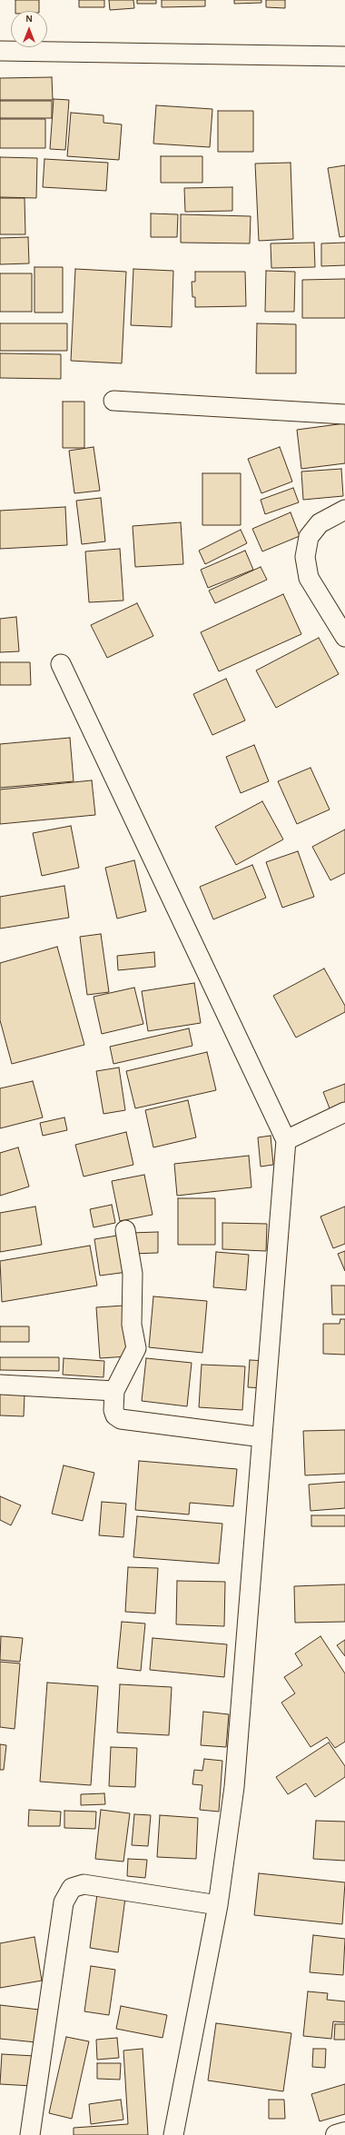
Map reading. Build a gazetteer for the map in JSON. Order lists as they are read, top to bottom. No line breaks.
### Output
{"north":"top"}
